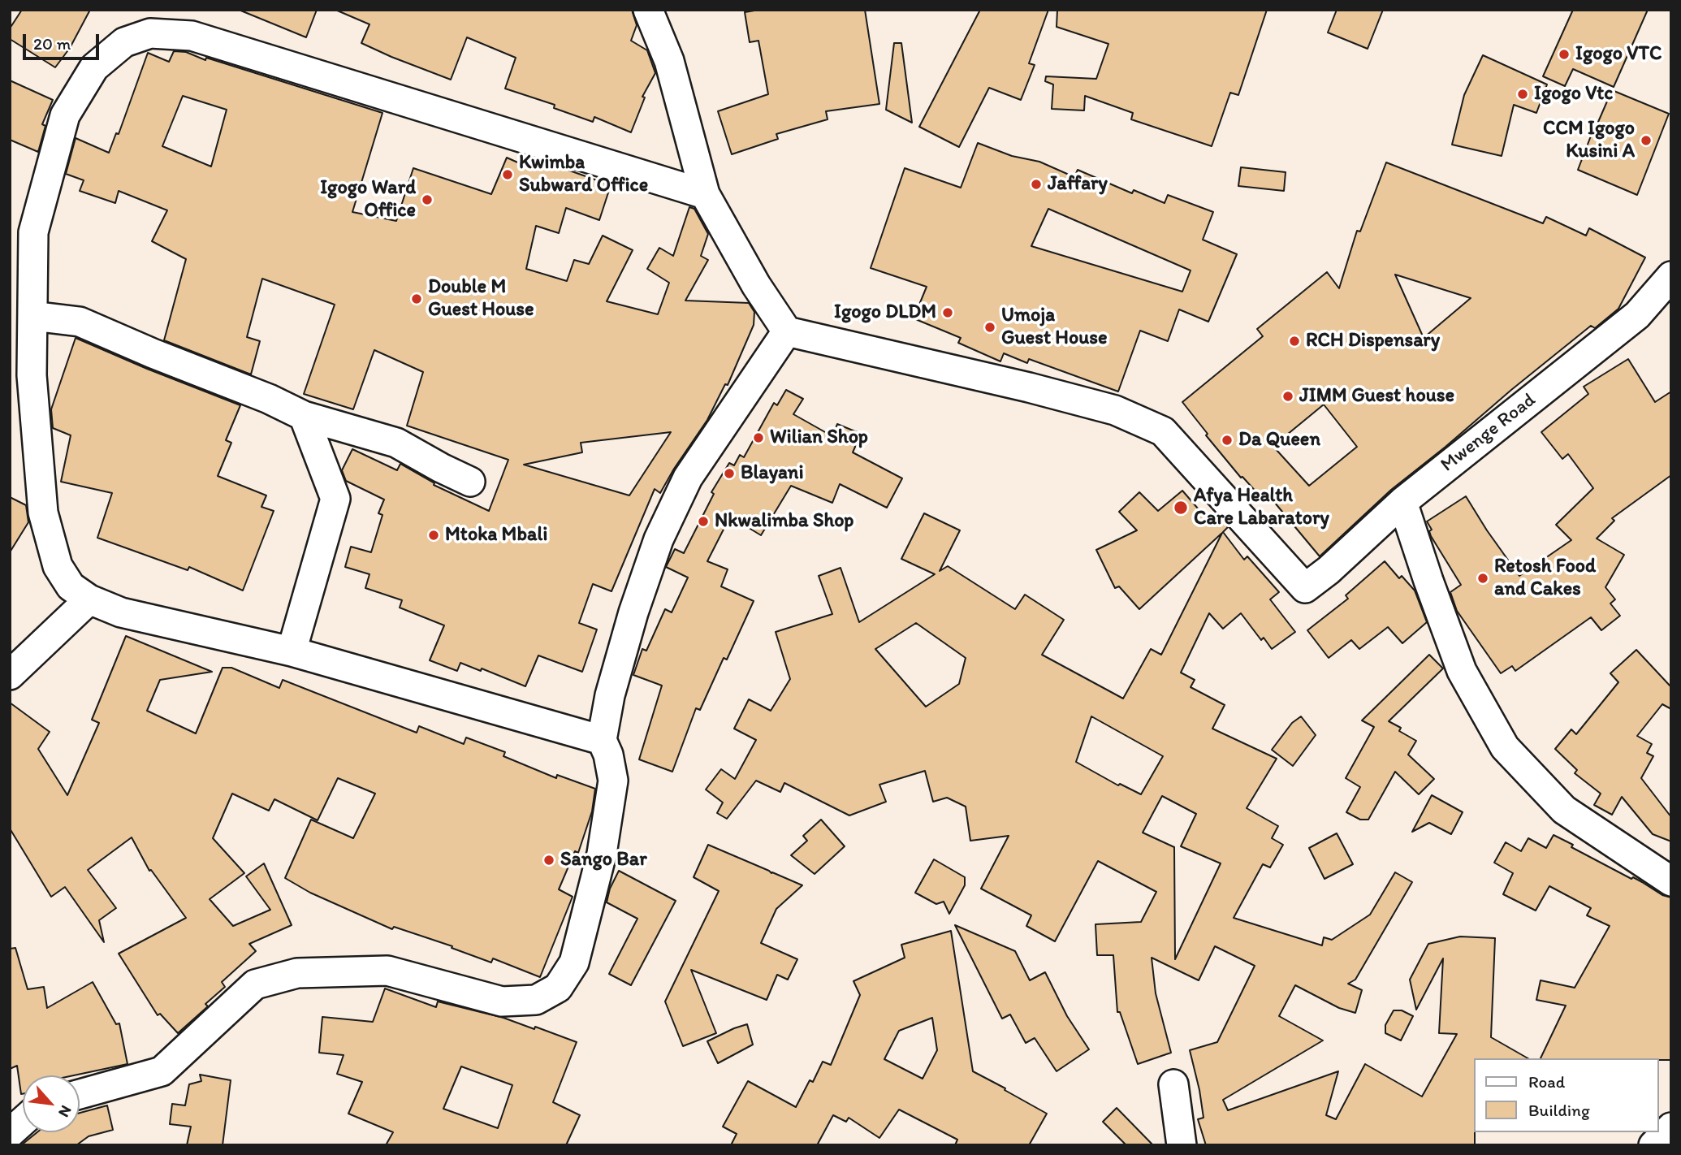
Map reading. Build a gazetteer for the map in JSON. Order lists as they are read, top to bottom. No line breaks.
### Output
{"streets":{"street":["Mwenge Road"]},"places":["Igogo VTC","Igogo Vtc","CCM Igogo Kusini A","Kwimba Subward Office","Jaffary","Igogo Ward Office","Double M Guest House","Igogo DLDM","Umoja Guest House","RCH Dispensary","JIMM Guest house","Wilian Shop","Da Queen","Blayani","Afya Health Care Labaratory","Nkwalimba Shop","Mtoka Mbali","Retosh Food and Cakes","Sango Bar"],"legend":["Road","Building"],"scale_bar":"20 m","north":"bottom right"}
